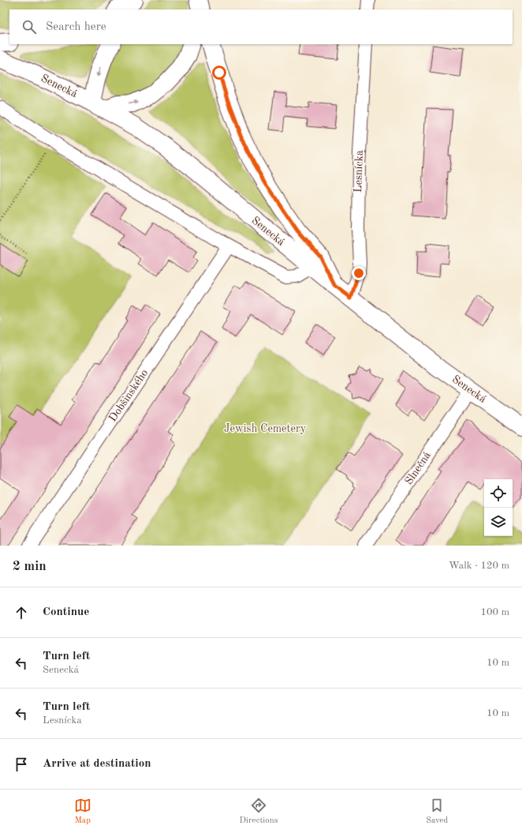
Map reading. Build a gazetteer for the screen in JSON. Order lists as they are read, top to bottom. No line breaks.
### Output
{"streets":{"main road":["Senecká"],"street":["Lesnícka","Dobšinského","Slnečná"]},"crossings":[["Senecká","Lesnícka"],["Senecká","Slnečná"]],"parks":["Jewish Cemetery"],"page":{"search":"Search here","heading":["2 min","Walk · 120 m"],"list":[["Continue","100 m"],["Turn left","Senecká","10 m"],["Turn left","Lesnícka","10 m"],"Arrive at destination"],"nav":["Map","Directions","Saved"]}}
